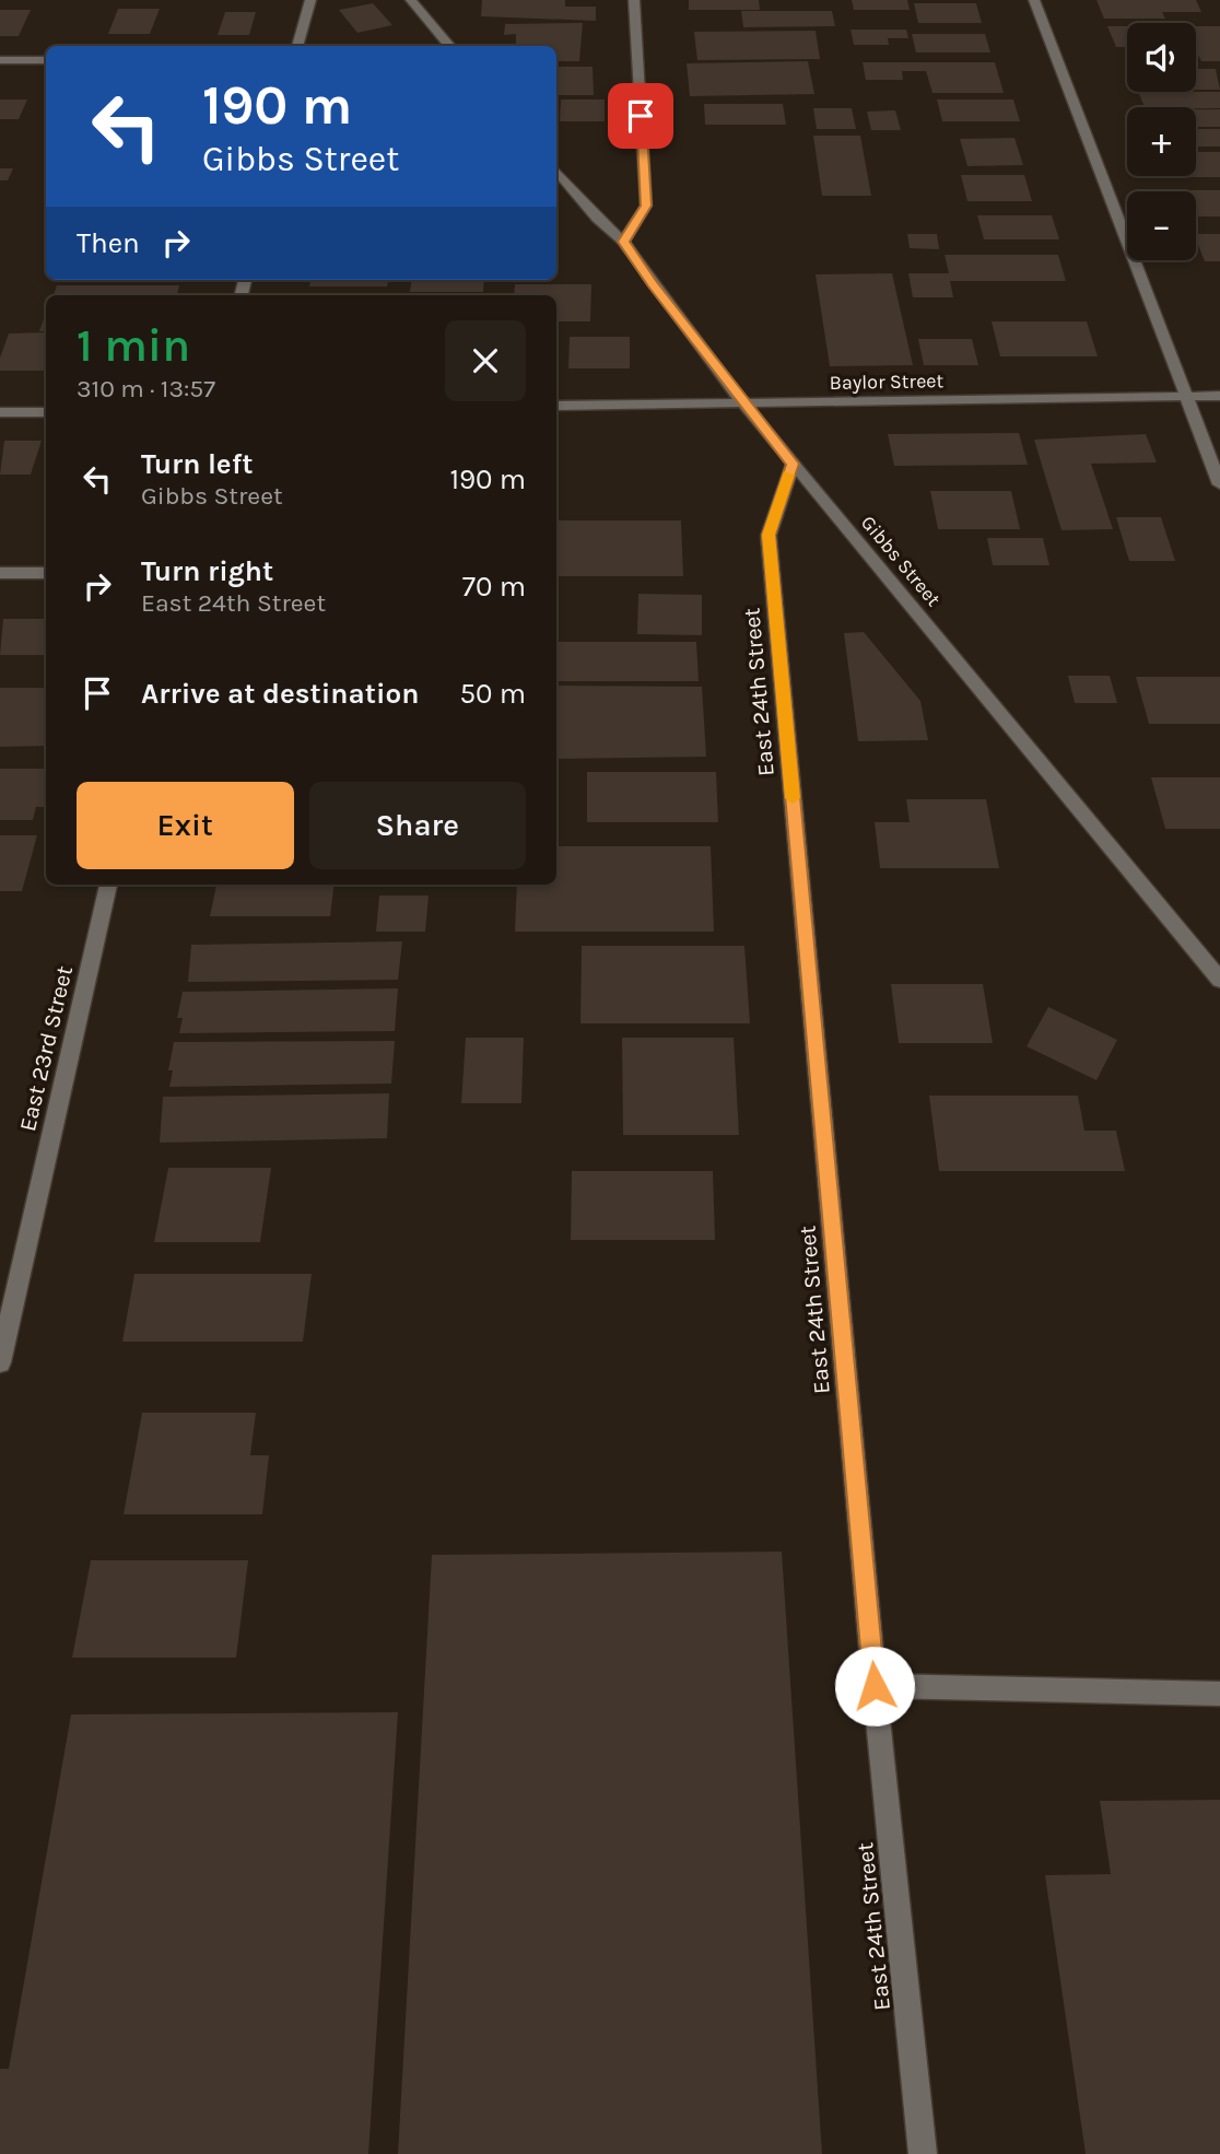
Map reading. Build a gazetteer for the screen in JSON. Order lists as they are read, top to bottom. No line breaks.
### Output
{"streets":{"street":["Baylor Street","Gibbs Street","East 24th Street","East 23rd Street"]},"crossings":[["Baylor Street","Gibbs Street"],["Gibbs Street","East 24th Street"]],"page":{"map_buttons":["+","−"],"turn":["190 m","Gibbs Street"],"then":"Then","heading":["1 min","310 m · 13:57"],"list":[{"name":"Turn left","note":"Gibbs Street","value":"190 m"},{"name":"Turn right","note":"East 24th Street","value":"70 m"},{"name":"Arrive at destination","value":"50 m"}],"buttons":["Exit","Share"]}}
